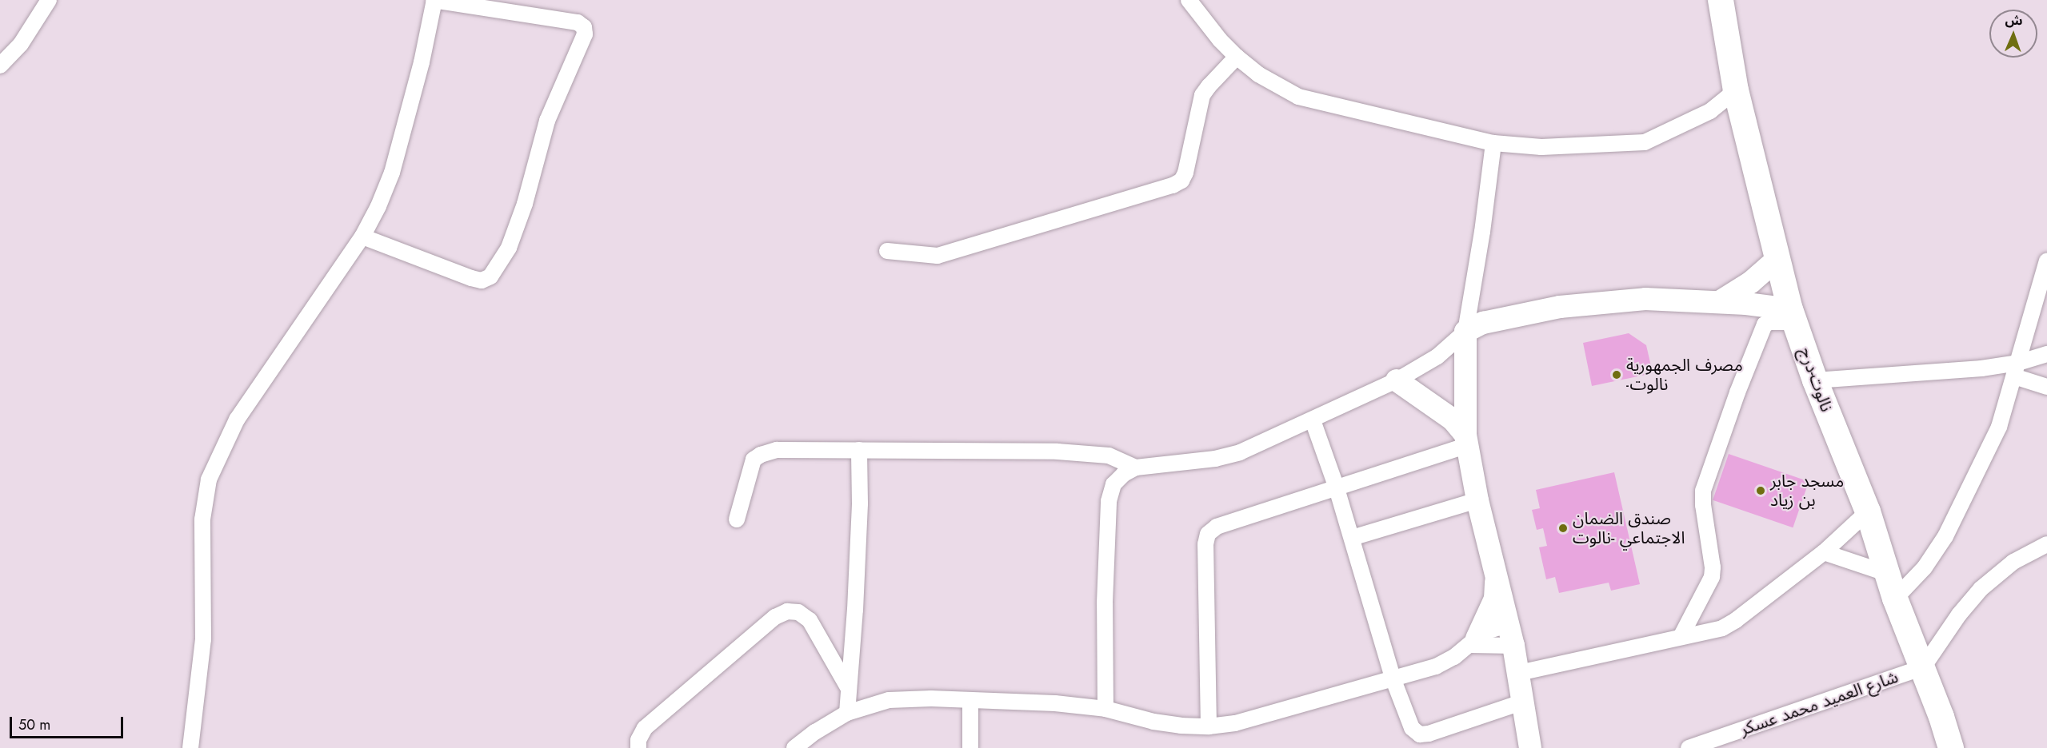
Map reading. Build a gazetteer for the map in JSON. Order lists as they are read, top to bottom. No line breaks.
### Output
{"streets":{"main road":["نالوت-درج"],"street":["شارع العميد محمد عسكر"]},"crossings":[["نالوت-درج","شارع العميد محمد عسكر"]],"places":["مصرف الجمهورية -نالوت","مسجد جابر بن زياد","صندق الضمان الاجتماعي -نالوت"],"scale_bar":"50 m","north":"top"}
